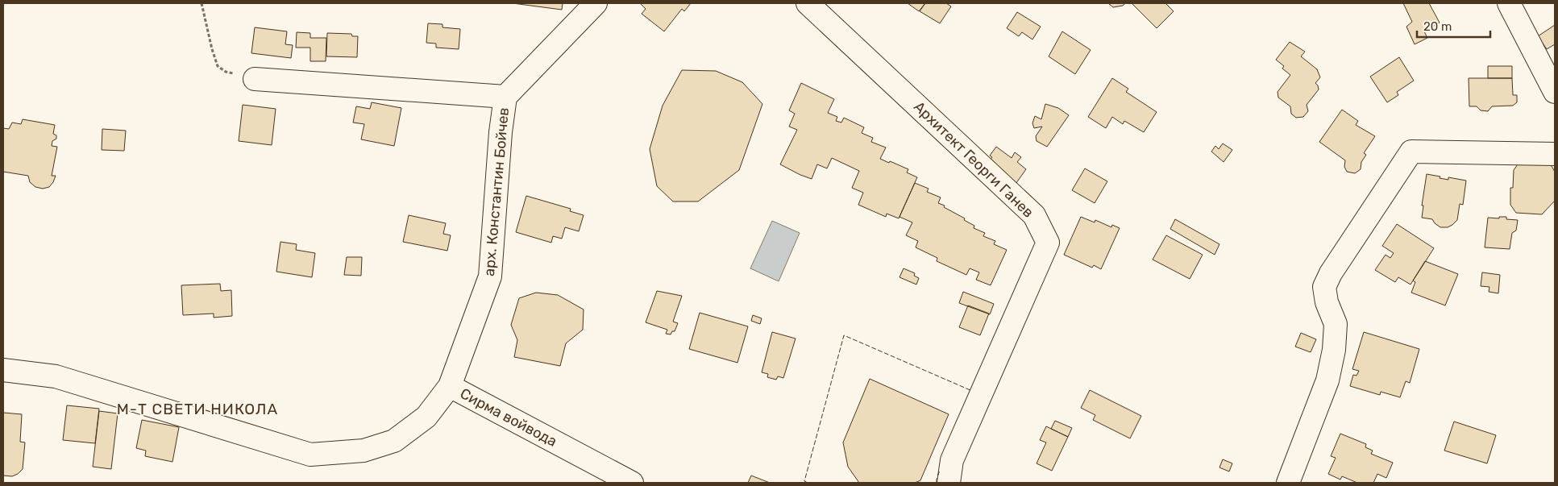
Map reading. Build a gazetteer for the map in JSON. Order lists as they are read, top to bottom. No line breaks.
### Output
{"streets":{"street":["Архитект Георги Ганев","арх. Константин Бойчев","Сирма войвода"]},"crossings":[["арх. Константин Бойчев","Сирма войвода"]],"districts":["М-Т СВЕТИ НИКОЛА"],"scale_bar":"20 m"}
